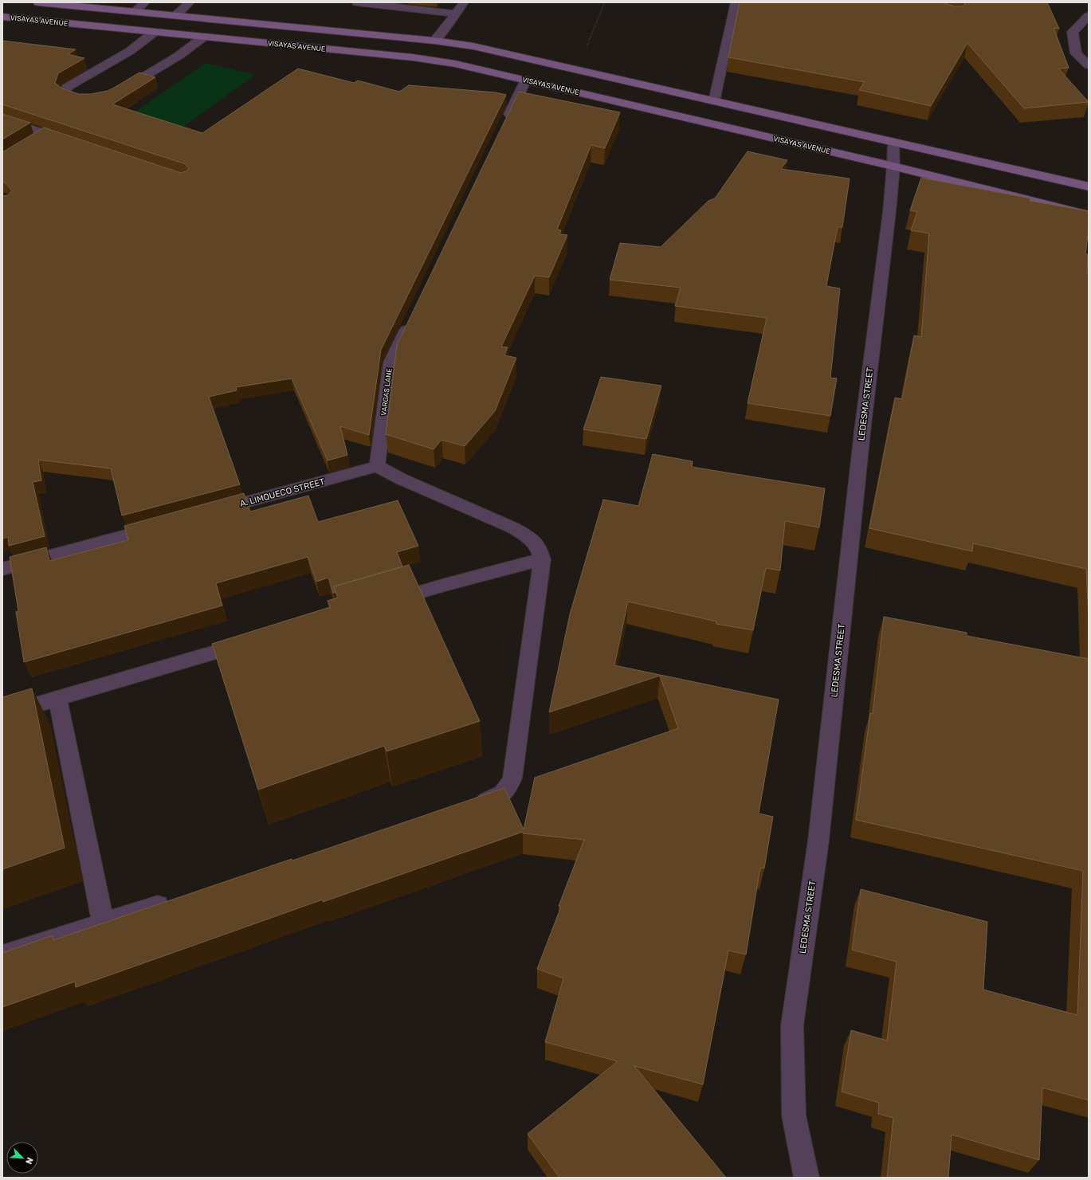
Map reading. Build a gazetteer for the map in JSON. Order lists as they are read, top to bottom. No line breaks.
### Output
{"streets":{"main road":["VISAYAS AVENUE"],"street":["VARGAS LANE","LEDESMA STREET","A. LIMQUECO STREET"]},"crossings":[["VISAYAS AVENUE","LEDESMA STREET"],["VARGAS LANE","A. LIMQUECO STREET"]],"north":"bottom right"}
